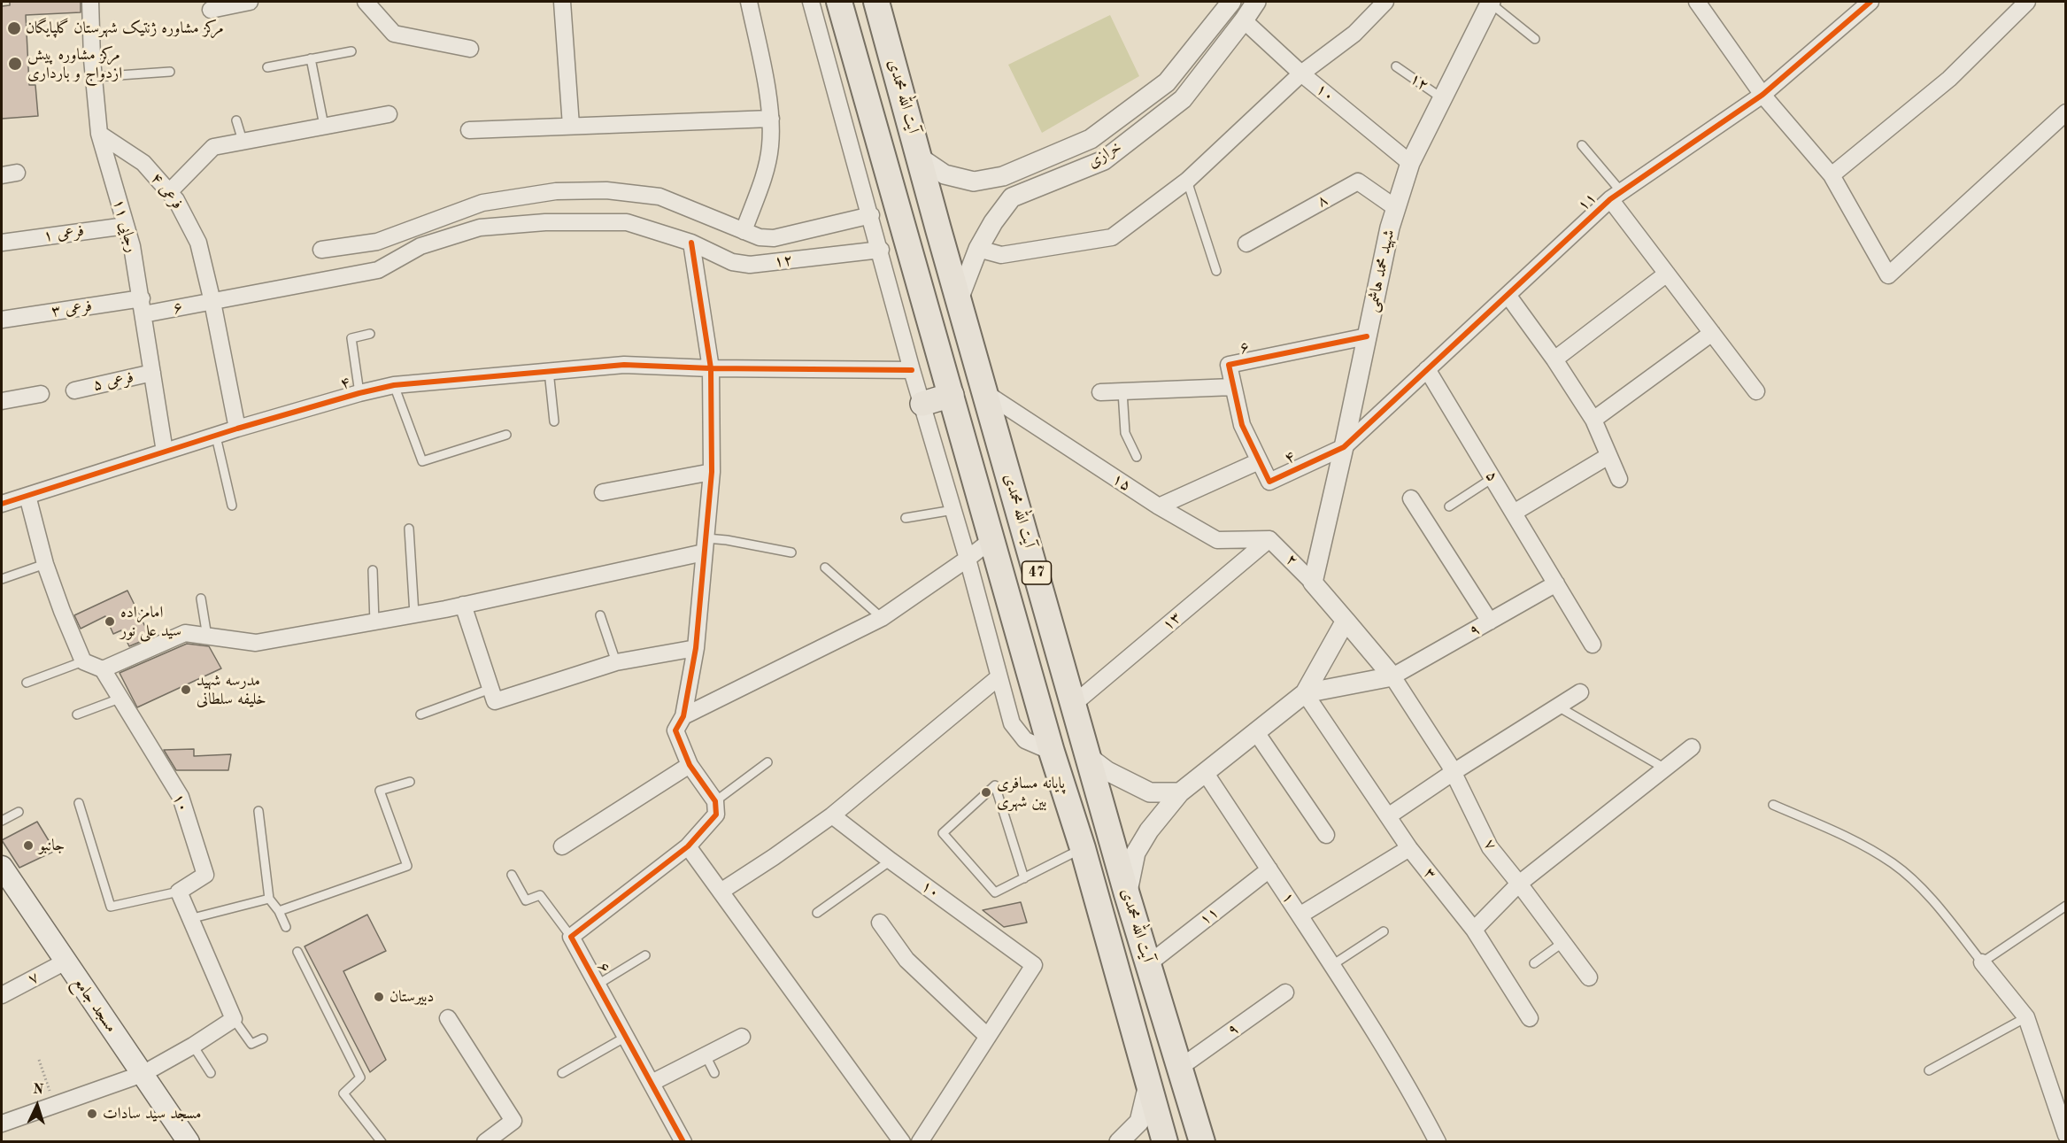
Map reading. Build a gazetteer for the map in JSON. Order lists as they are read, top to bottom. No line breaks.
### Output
{"streets":{"highway":["آیت الله محمدی","47"],"main road":["مسجد جامع"],"street":["۱۲","۱۰","خرازی","فرعی ۴","۸","۱۱","رجایی ۱۱","فرعی ۱","شهید محمد هاشمی","۶","فرعی ۳","فرعی ۵","۴","۵","۱۵","۲","۱۳","۹","۷","۳","۱"]},"crossings":[["۱۲","شهید محمد هاشمی"],["۱۲","۶"],["۱۰","خرازی"],["۱۰","شهید محمد هاشمی"],["آیت الله محمدی","خرازی"],["آیت الله محمدی","۱۱"],["آیت الله محمدی","۱۵"],["آیت الله محمدی","۱۳"],["آیت الله محمدی","۹"],["فرعی ۴","رجایی ۱۱"],["فرعی ۴","۶"],["فرعی ۴","۴"],["۸","شهید محمد هاشمی"],["۱۱","شهید محمد هاشمی"],["۱۱","۴"],["۱۱","۵"],["۱۱","۱"],["رجایی ۱۱","فرعی ۱"],["رجایی ۱۱","۶"],["رجایی ۱۱","فرعی ۳"],["رجایی ۱۱","فرعی ۵"],["رجایی ۱۱","۴"],["شهید محمد هاشمی","۶"],["شهید محمد هاشمی","۴"],["شهید محمد هاشمی","۲"],["۶","فرعی ۳"],["۶","۴"],["۵","۹"],["۱۵","۲"],["۱۵","۱۳"],["۲","۱۳"],["۹","۷"],["۷","مسجد جامع"],["۳","۱"]],"places":["مرکز مشاوره ژنتیک شهرستان گلپایگان","مرکز مشاوره پیش ازدواج و بارداری","امامزاده سید علی نور","مدرسه شهید خلیفه سلطانی","پایانه مسافری بین شهری","جانبو","دبیرستان","مسجد سید سادات"],"north":"top"}
